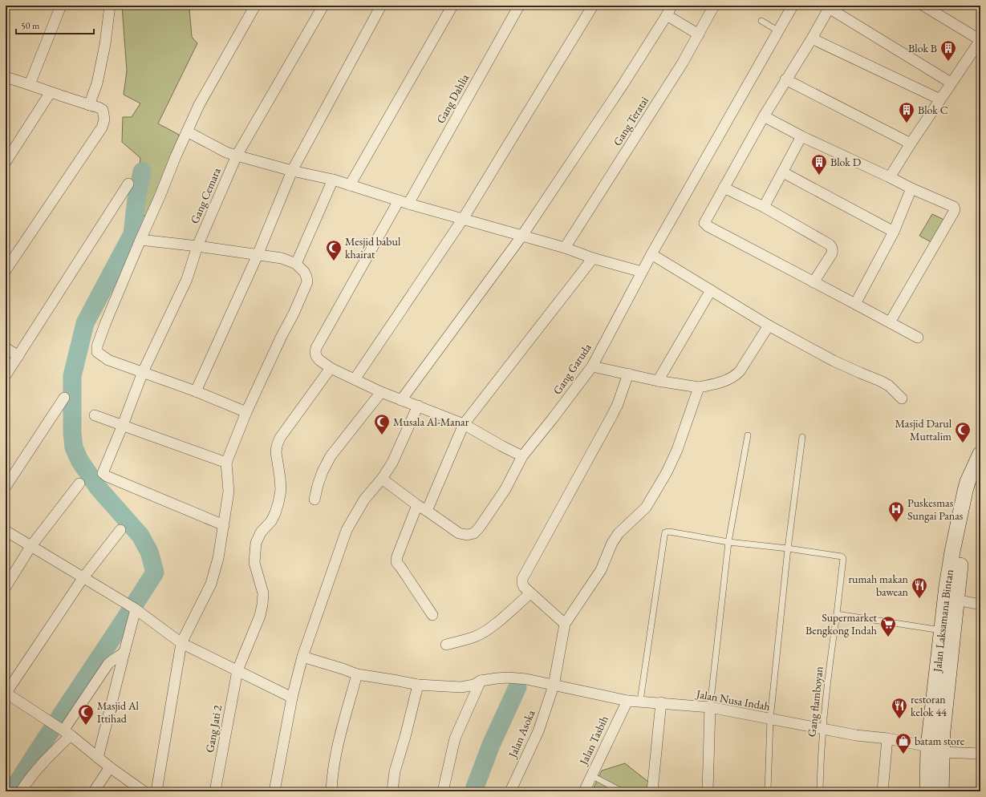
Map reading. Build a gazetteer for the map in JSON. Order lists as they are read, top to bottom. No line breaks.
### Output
{"streets":{"main road":["Jalan Laksamana Bintan"],"street":["Gang Dahlia","Gang Teratai","Gang Cemara","Gang Garuda","Jalan Nusa Indah","Gang Jati 2","Jalan Asoka","Jalan Tasbih"],"lane":["Gang flamboyan"]},"crossings":[["Gang Dahlia","Gang Jati 2"],["Jalan Laksamana Bintan","Jalan Nusa Indah"],["Jalan Nusa Indah","Gang flamboyan"],["Jalan Nusa Indah","Jalan Asoka"],["Jalan Nusa Indah","Jalan Tasbih"]],"places":{"building":["Blok B","Blok C","Blok D"],"mosque":["Mesjid babul khairat","Musala Al-Manar","Masjid Darul Muttalim","Masjid Al Ittihad"],"hospital":["Puskesmas Sungai Panas"],"restaurant":["rumah makan bawean","restoran kelok 44"],"supermarket":["Supermarket Bengkong Indah"],"shop":["batam store"]},"scale_bar":"50 m"}
